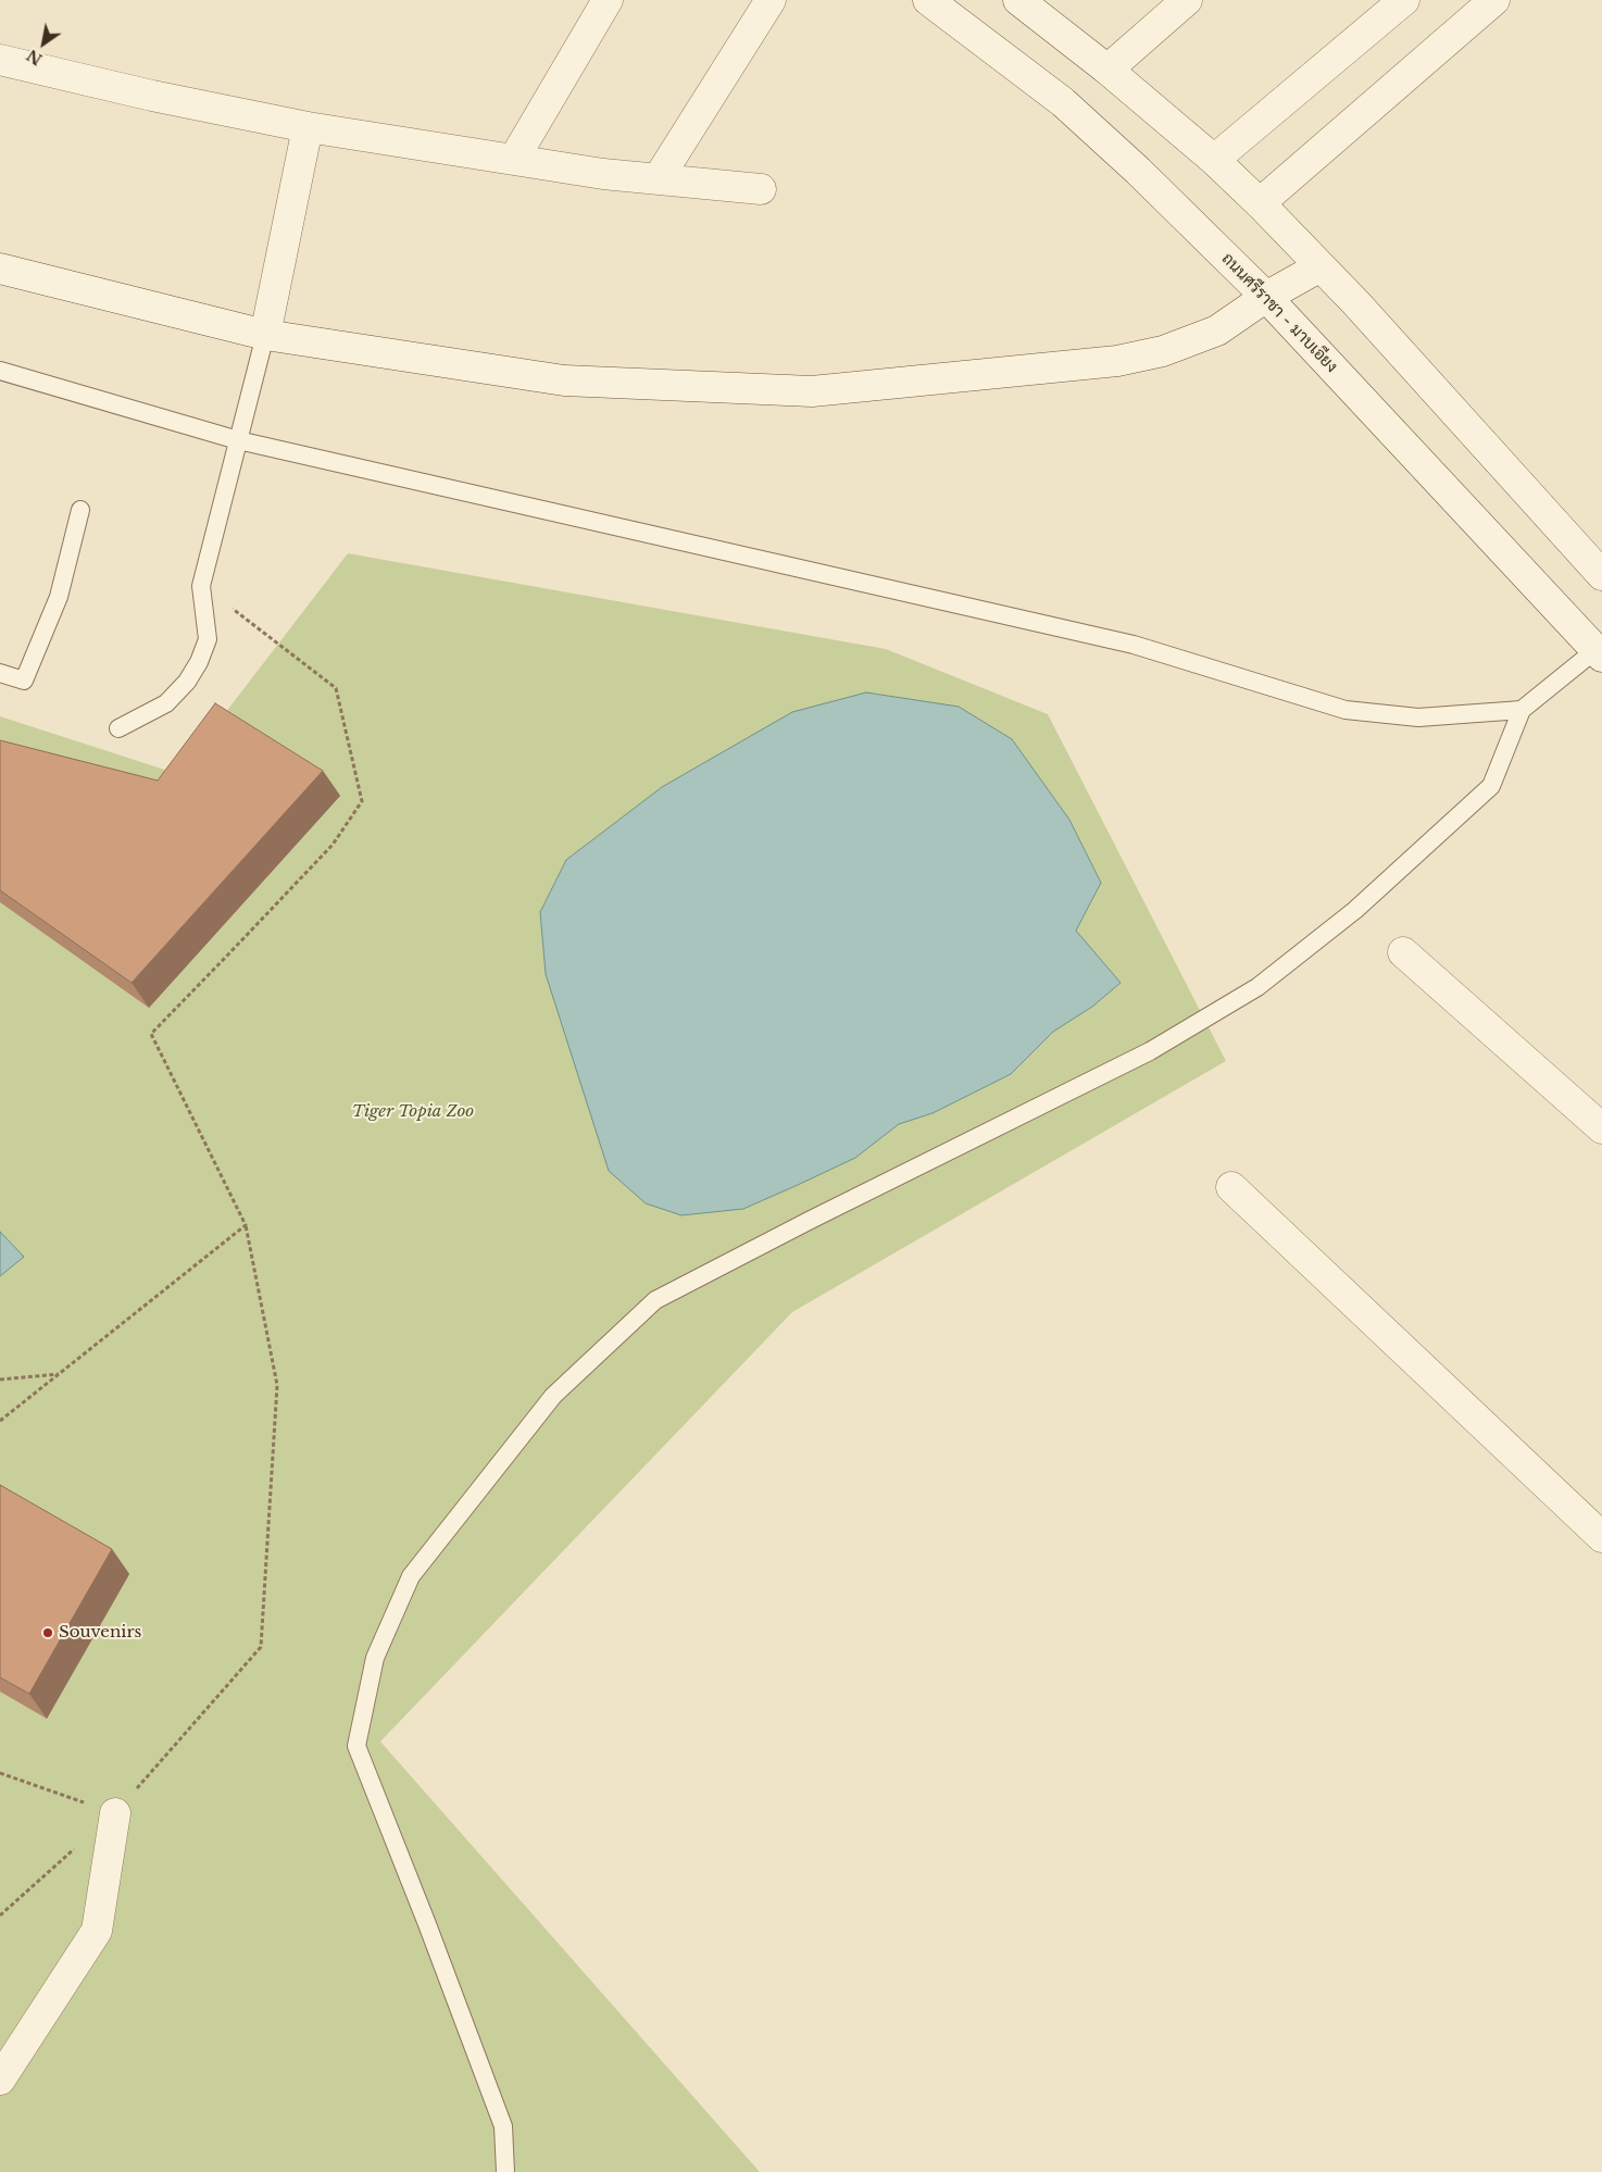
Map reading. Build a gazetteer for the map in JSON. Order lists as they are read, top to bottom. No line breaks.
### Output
{"streets":{"street":["ถนนศรีราชา - มาบเอียง"]},"parks":["Tiger Topia Zoo"],"places":["Souvenirs"],"north":"bottom left"}
